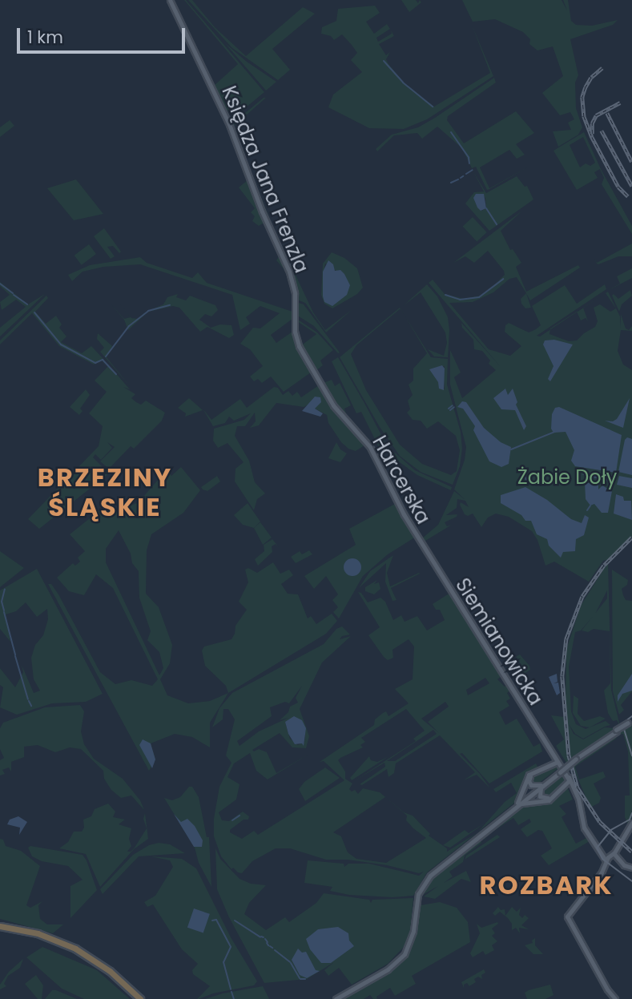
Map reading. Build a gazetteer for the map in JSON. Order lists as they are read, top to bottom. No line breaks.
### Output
{"streets":{"main road":["Księdza Jana Frenzla","Harcerska","Siemianowicka"]},"crossings":[["Księdza Jana Frenzla","Harcerska"],["Harcerska","Siemianowicka"]],"districts":["BRZEZINY ŚLĄSKIE","ROZBARK"],"parks":["Żabie Doły"],"scale_bar":"1 km"}
